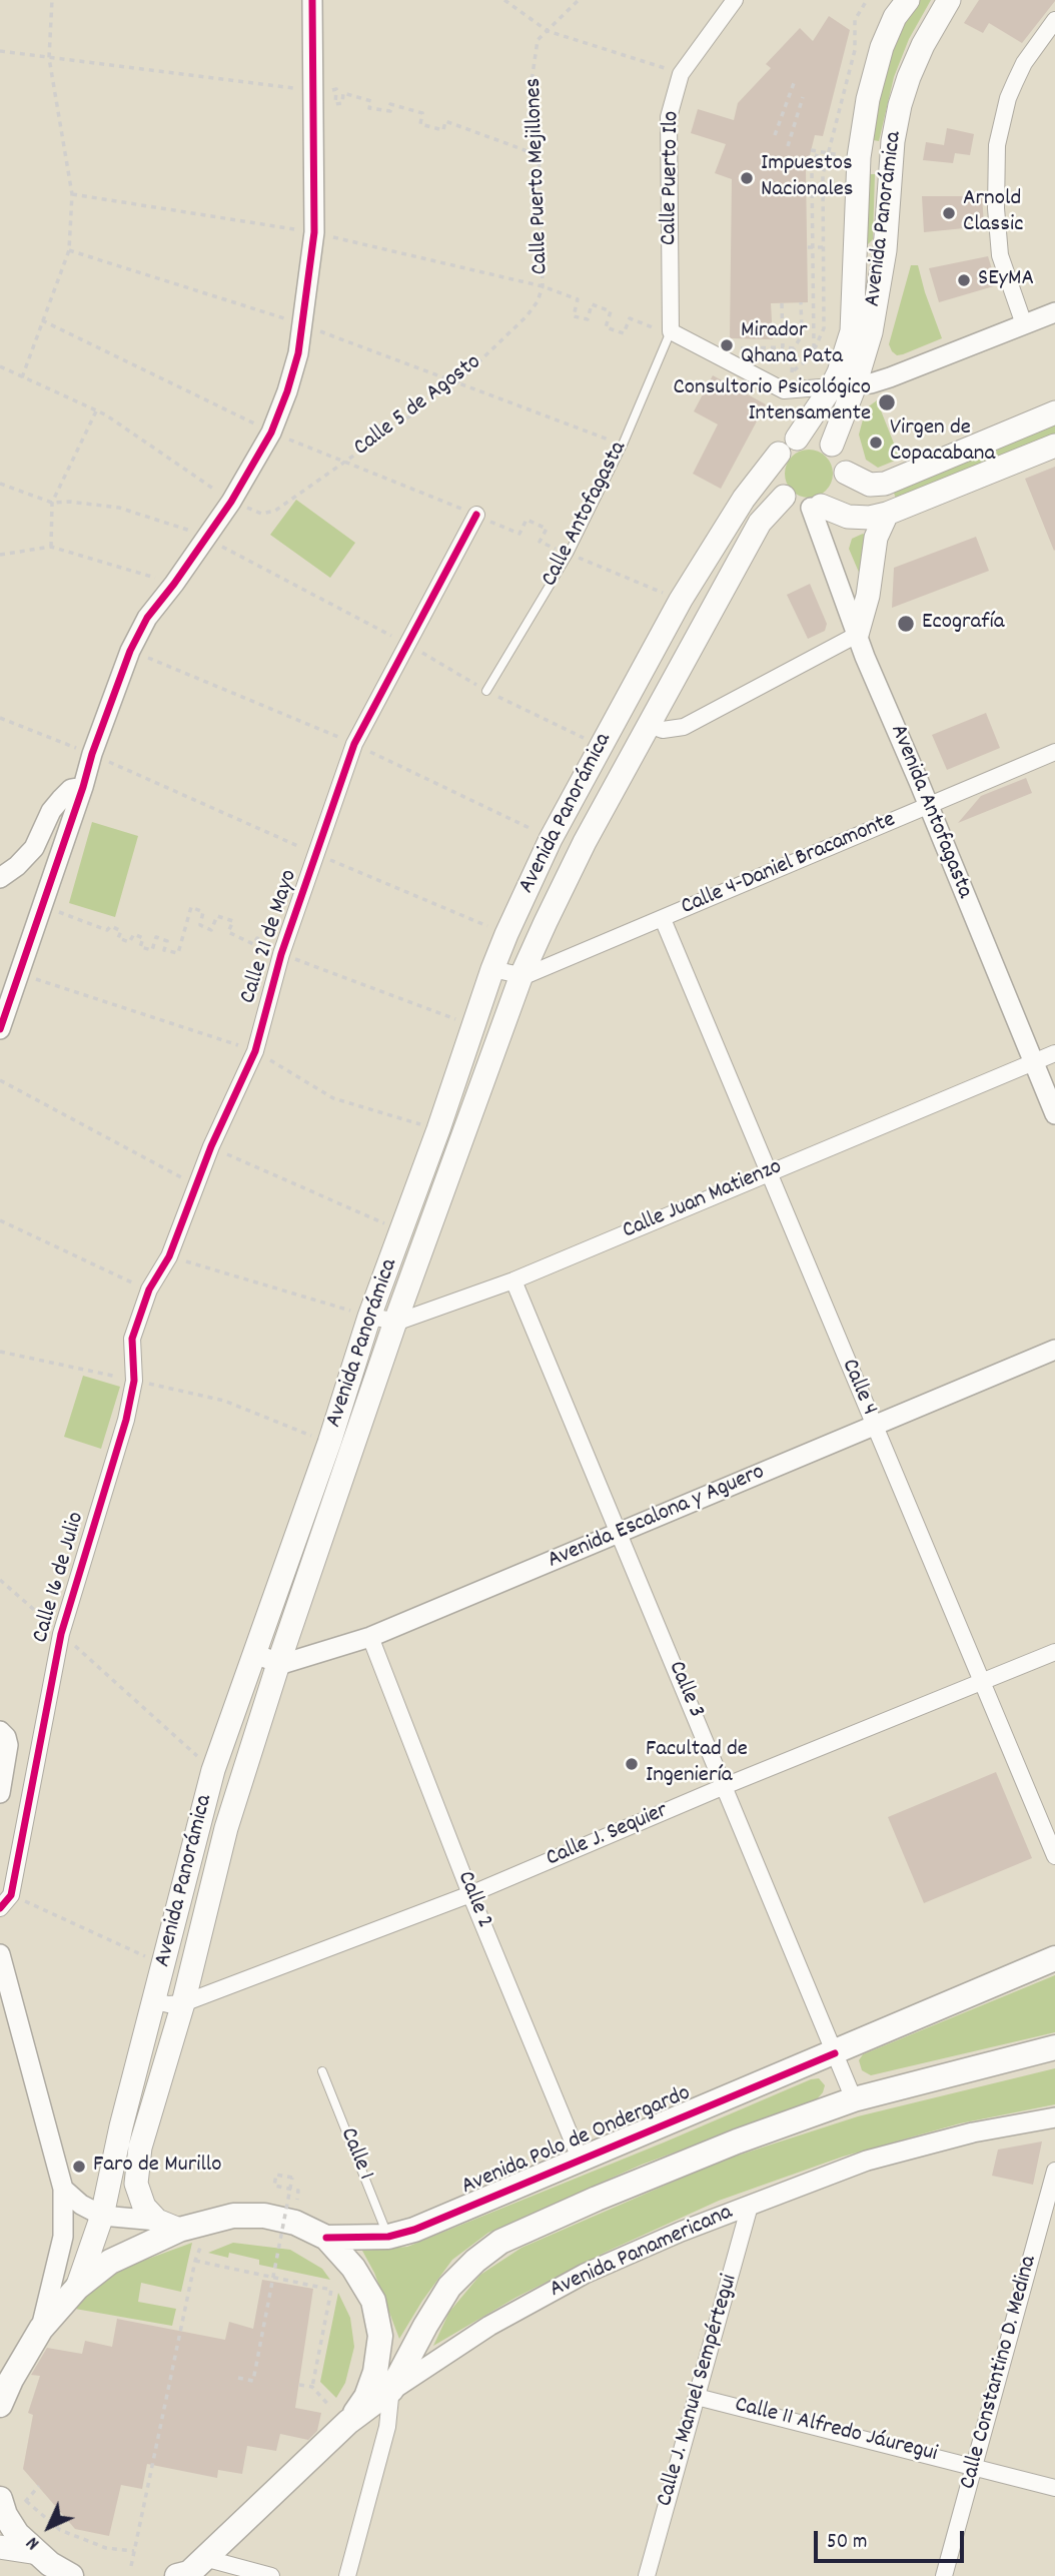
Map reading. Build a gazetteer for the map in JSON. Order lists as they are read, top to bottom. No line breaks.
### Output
{"streets":{"main road":["Avenida Panorámica","Avenida Polo de Ondergardo","Avenida Panamericana"],"street":["Calle Puerto Ilo","Avenida Antofagasta","Calle 4-Daniel Bracamonte","Calle 21 de Mayo","Calle Juan Matienzo","Calle 4","Avenida Escalona y Aguero","Calle 16 de Julio","Calle 3","Calle J. Sequier","Calle 2","Calle Constantino D. Medina","Calle J. Manuel Sempértegui","Calle 11 Alfredo Jáuregui"],"lane":["Calle Antofagasta","Calle 1"],"path":["Calle Puerto Mejillones","Calle 5 de Agosto"]},"crossings":[["Calle Puerto Mejillones","Calle 5 de Agosto"],["Calle Puerto Ilo","Calle Antofagasta"],["Avenida Panorámica","Avenida Antofagasta"],["Avenida Panorámica","Calle 4-Daniel Bracamonte"],["Avenida Panorámica","Calle Juan Matienzo"],["Avenida Panorámica","Avenida Escalona y Aguero"],["Avenida Panorámica","Calle J. Sequier"],["Avenida Antofagasta","Calle 4-Daniel Bracamonte"],["Avenida Antofagasta","Calle Juan Matienzo"],["Calle 4-Daniel Bracamonte","Calle 4"],["Calle 21 de Mayo","Calle 16 de Julio"],["Calle Juan Matienzo","Calle 4"],["Calle Juan Matienzo","Calle 3"],["Calle 4","Avenida Escalona y Aguero"],["Calle 4","Calle J. Sequier"],["Avenida Escalona y Aguero","Calle 3"],["Avenida Escalona y Aguero","Calle 2"],["Calle 3","Calle J. Sequier"],["Calle 3","Avenida Polo de Ondergardo"],["Calle J. Sequier","Calle 2"],["Calle 2","Avenida Polo de Ondergardo"],["Avenida Polo de Ondergardo","Calle 1"],["Avenida Panamericana","Calle J. Manuel Sempértegui"],["Calle Constantino D. Medina","Calle 11 Alfredo Jáuregui"],["Calle J. Manuel Sempértegui","Calle 11 Alfredo Jáuregui"]],"places":["Impuestos Nacionales","Arnold Classic","SEyMA","Mirador Qhana Pata","Consultorio Psicológico Intensamente","Virgen de Copacabana","Ecografía","Facultad de Ingeniería","Faro de Murillo"],"scale_bar":"50 m","north":"bottom left"}
